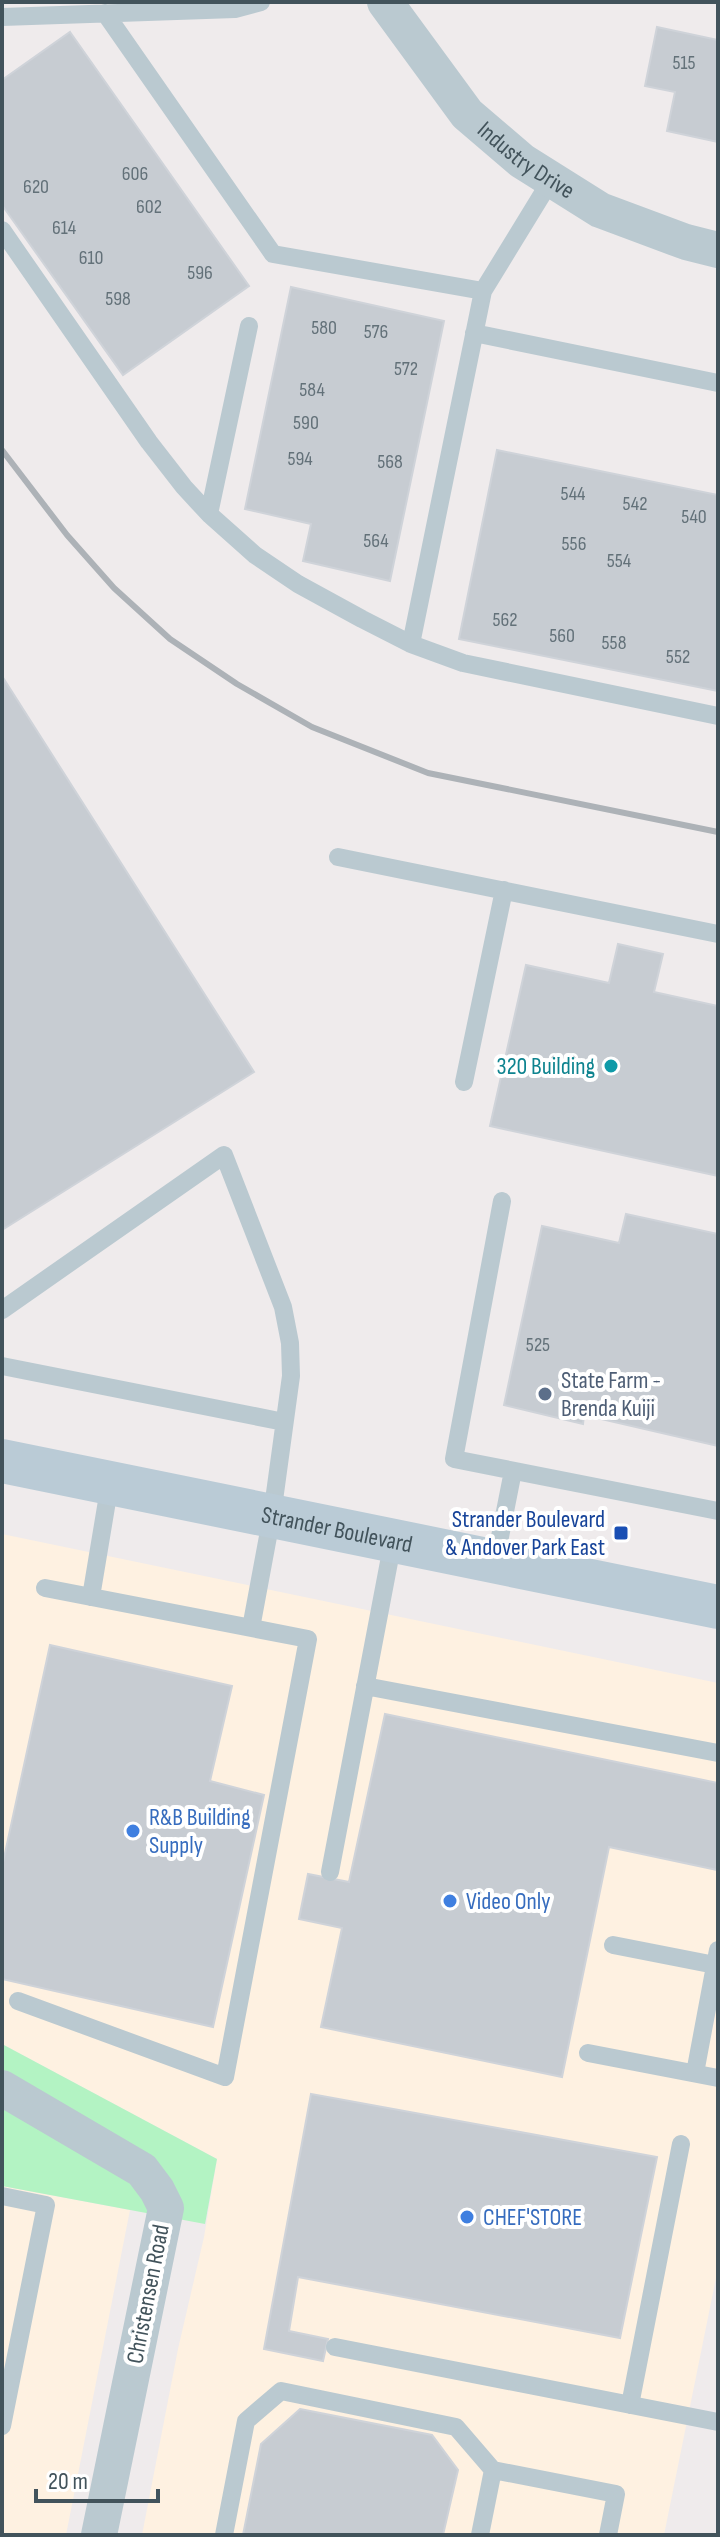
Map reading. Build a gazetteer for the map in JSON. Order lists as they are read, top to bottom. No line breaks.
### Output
{"streets":{"main road":["Strander Boulevard"],"street":["Industry Drive","Christensen Road"]},"places":{"other":["320 Building","State Farm - Brenda Kuiji","R&B Building Supply","Video Only","CHEF'STORE"],"transit":["Strander Boulevard & Andover Park East"]},"house_numbers":["515","606","620","602","614","610","596","598","580","576","572","584","590","594","568","544","542","540","564","556","554","562","560","558","552","525"],"scale_bar":"20 m"}
